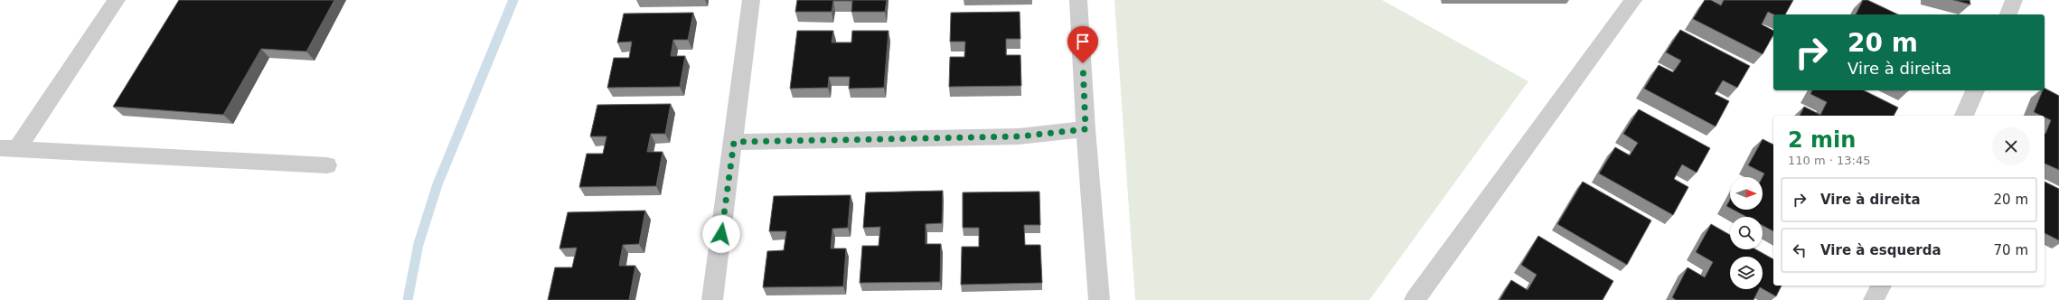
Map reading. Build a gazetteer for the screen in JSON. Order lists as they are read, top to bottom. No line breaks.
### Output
{"north":"right","page":{"turn":["20 m","Vire à direita"],"heading":["2 min","110 m · 13:45"],"list":[{"name":"Vire à direita","value":"20 m"},{"name":"Vire à esquerda","value":"70 m"}]}}
